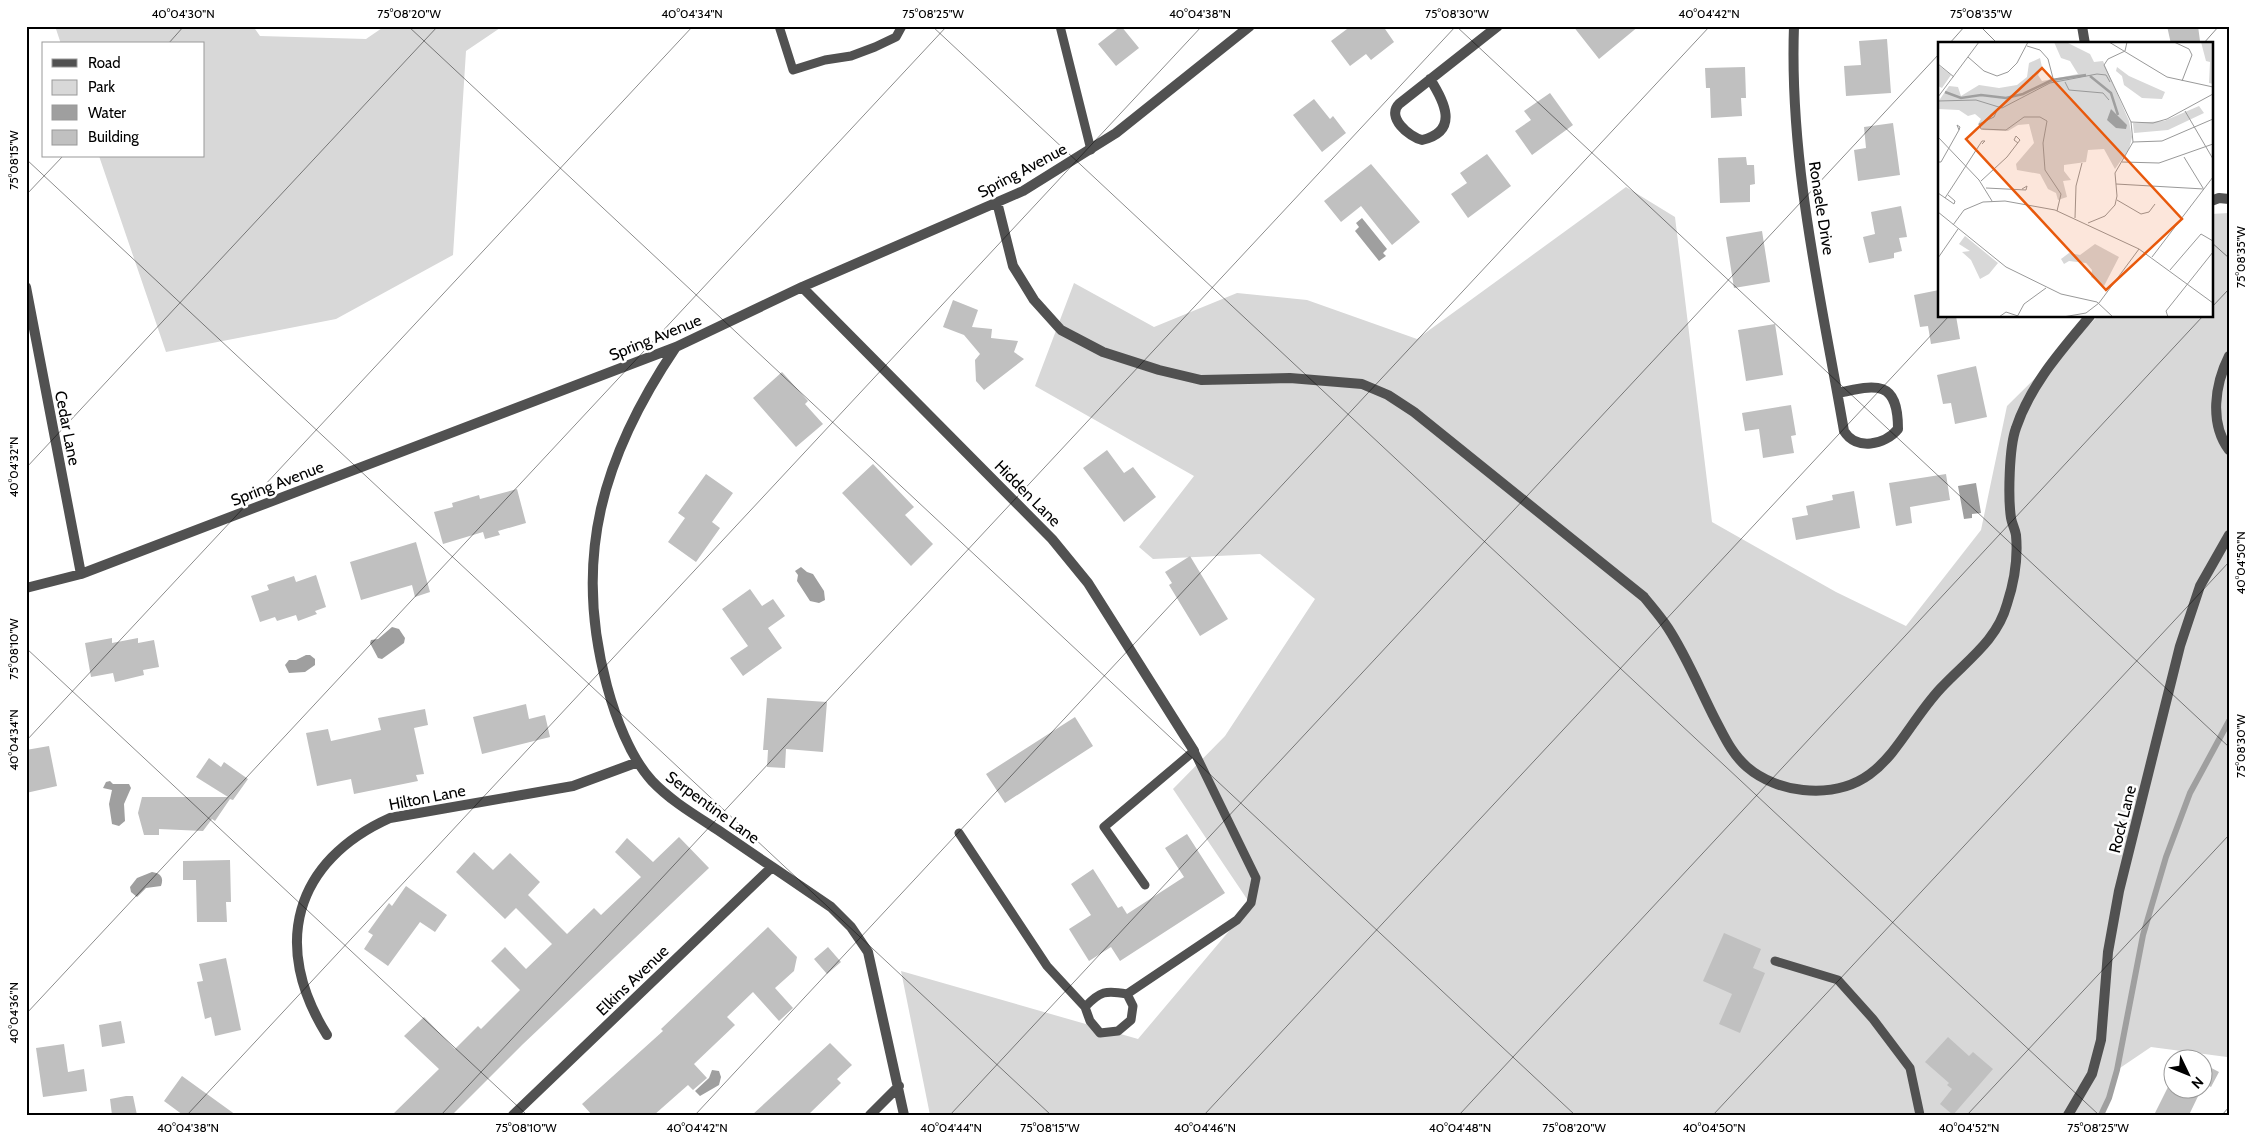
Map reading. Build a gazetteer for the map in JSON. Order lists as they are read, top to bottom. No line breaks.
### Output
{"streets":{"street":["Spring Avenue","Ronaele Drive","Cedar Lane","Hidden Lane","Hilton Lane","Serpentine Lane","Rock Lane","Elkins Avenue"]},"crossings":[["Spring Avenue","Cedar Lane"],["Spring Avenue","Hidden Lane"],["Spring Avenue","Serpentine Lane"],["Hilton Lane","Serpentine Lane"],["Serpentine Lane","Elkins Avenue"]],"legend":["Road","Park","Water","Building"],"north":"bottom right","coordinates":["40°04'30\"N","75°08'20\"W","40°04'34\"N","75°08'25\"W","40°04'38\"N","75°08'30\"W","40°04'42\"N","75°08'35\"W","75°08'15\"W","40°04'32\"N","40°04'50\"N","75°08'10\"W","40°04'36\"N","40°04'44\"N","40°04'46\"N","40°04'48\"N","40°04'52\"N"]}
